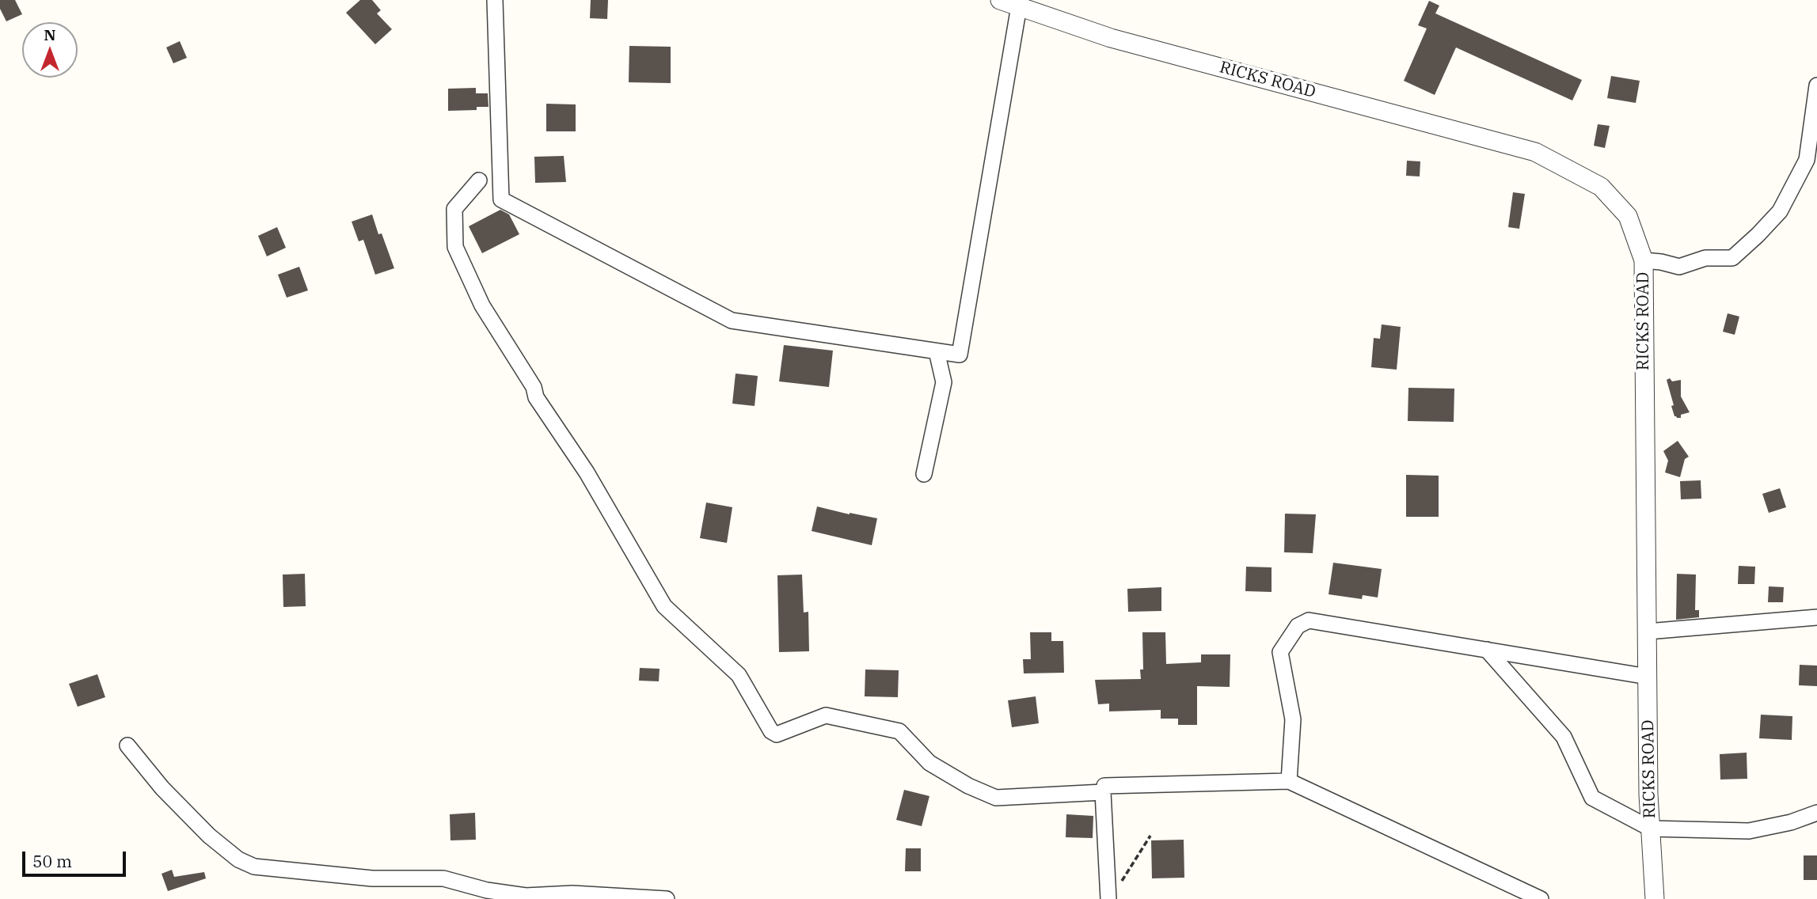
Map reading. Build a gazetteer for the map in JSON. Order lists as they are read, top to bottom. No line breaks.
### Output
{"streets":{"street":["RICKS ROAD"]},"scale_bar":"50 m","north":"top"}
